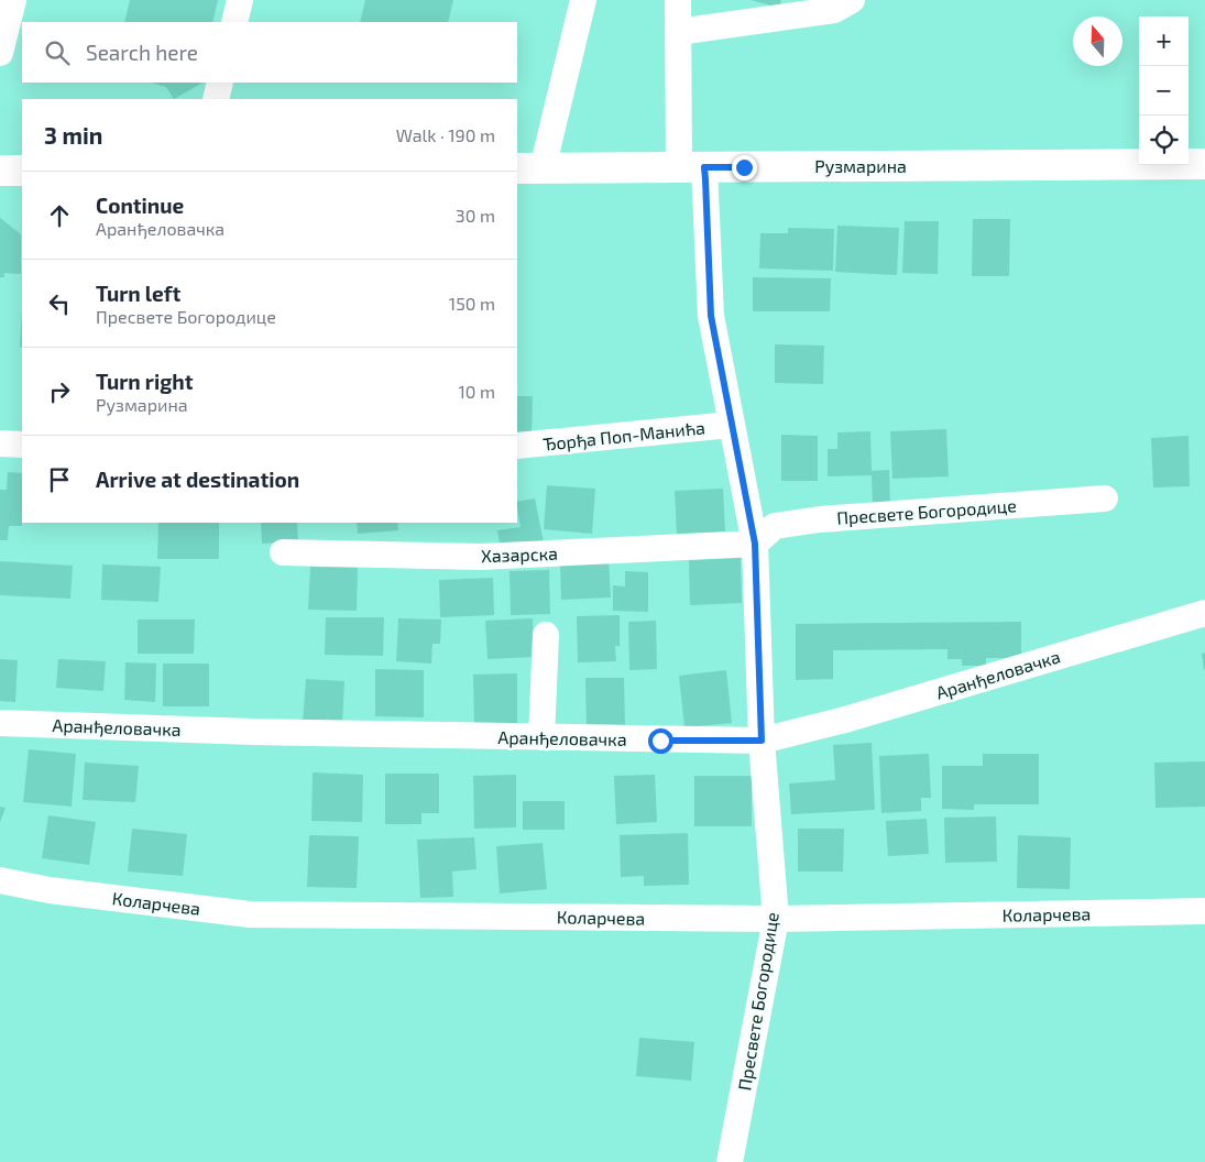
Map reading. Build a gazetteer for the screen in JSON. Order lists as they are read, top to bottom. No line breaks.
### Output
{"streets":{"main road":["Рузмарина"],"street":["Ђорђа Поп-Манића","Пресвете Богородице","Хазарска","Аранђеловачка","Коларчева"]},"crossings":[["Рузмарина","Пресвете Богородице"],["Ђорђа Поп-Манића","Пресвете Богородице"],["Пресвете Богородице","Хазарска"],["Пресвете Богородице","Аранђеловачка"],["Пресвете Богородице","Коларчева"]],"north":"top","page":{"map_buttons":["+","−"],"search":"Search here","heading":["3 min","Walk · 190 m"],"list":[["Continue","Аранђеловачка","30 m"],["Turn left","Пресвете Богородице","150 m"],["Turn right","Рузмарина","10 m"],"Arrive at destination"]}}
